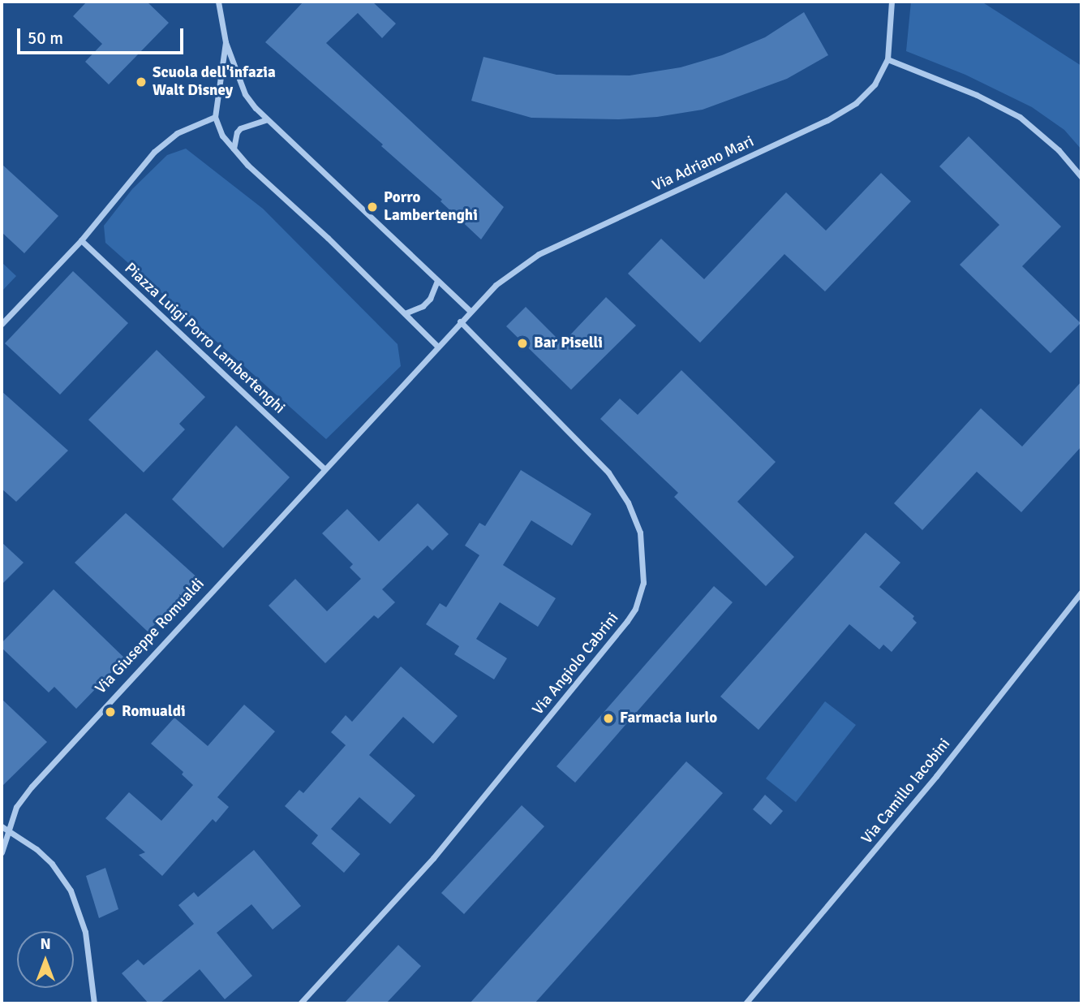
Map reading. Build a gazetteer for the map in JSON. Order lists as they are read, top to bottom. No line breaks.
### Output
{"streets":{"street":["Via Adriano Mari","Piazza Luigi Porro Lambertenghi","Via Giuseppe Romualdi","Via Angiolo Cabrini","Via Camillo Iacobini"]},"crossings":[["Piazza Luigi Porro Lambertenghi","Via Giuseppe Romualdi"]],"places":["Scuola dell'infazia Walt Disney","Porro Lambertenghi","Bar Piselli","Romualdi","Farmacia Iurlo"],"scale_bar":"50 m","north":"top"}
